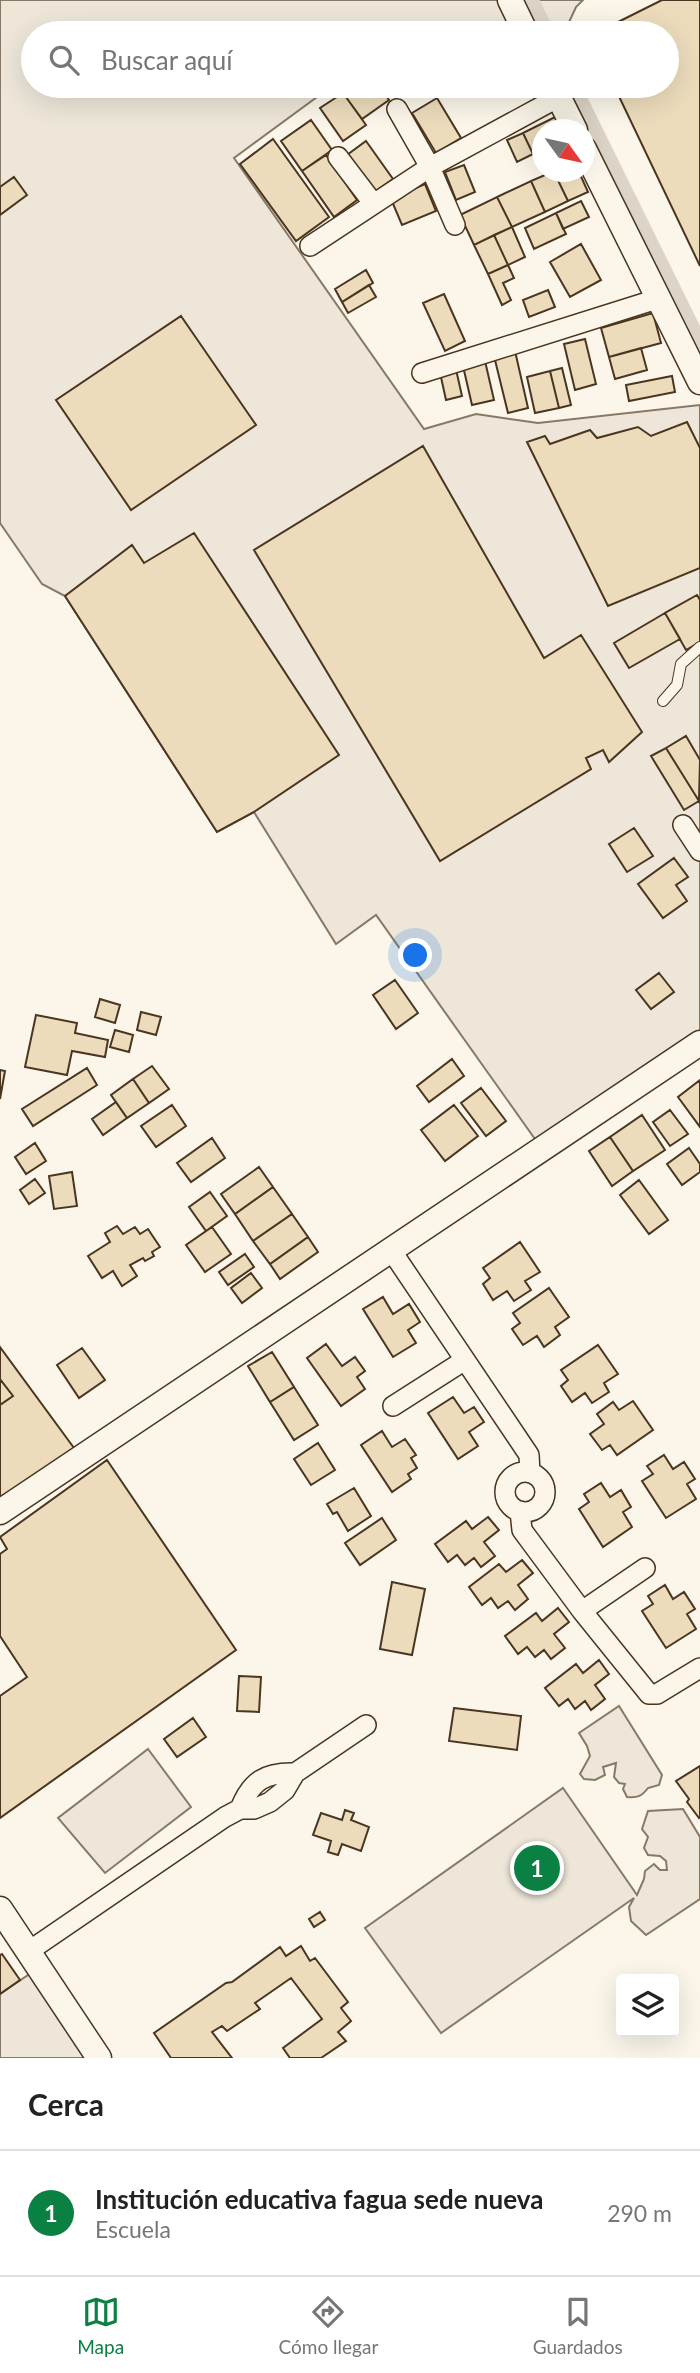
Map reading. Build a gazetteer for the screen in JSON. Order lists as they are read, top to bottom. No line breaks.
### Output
{"north":"bottom right","page":{"search":"Buscar aquí","pins":"1","heading":"Cerca","list":[{"mark":"1","name":"Institución educativa fagua sede nueva","note":"Escuela","value":"290 m"}],"nav":["Mapa","Cómo llegar","Guardados"]}}
